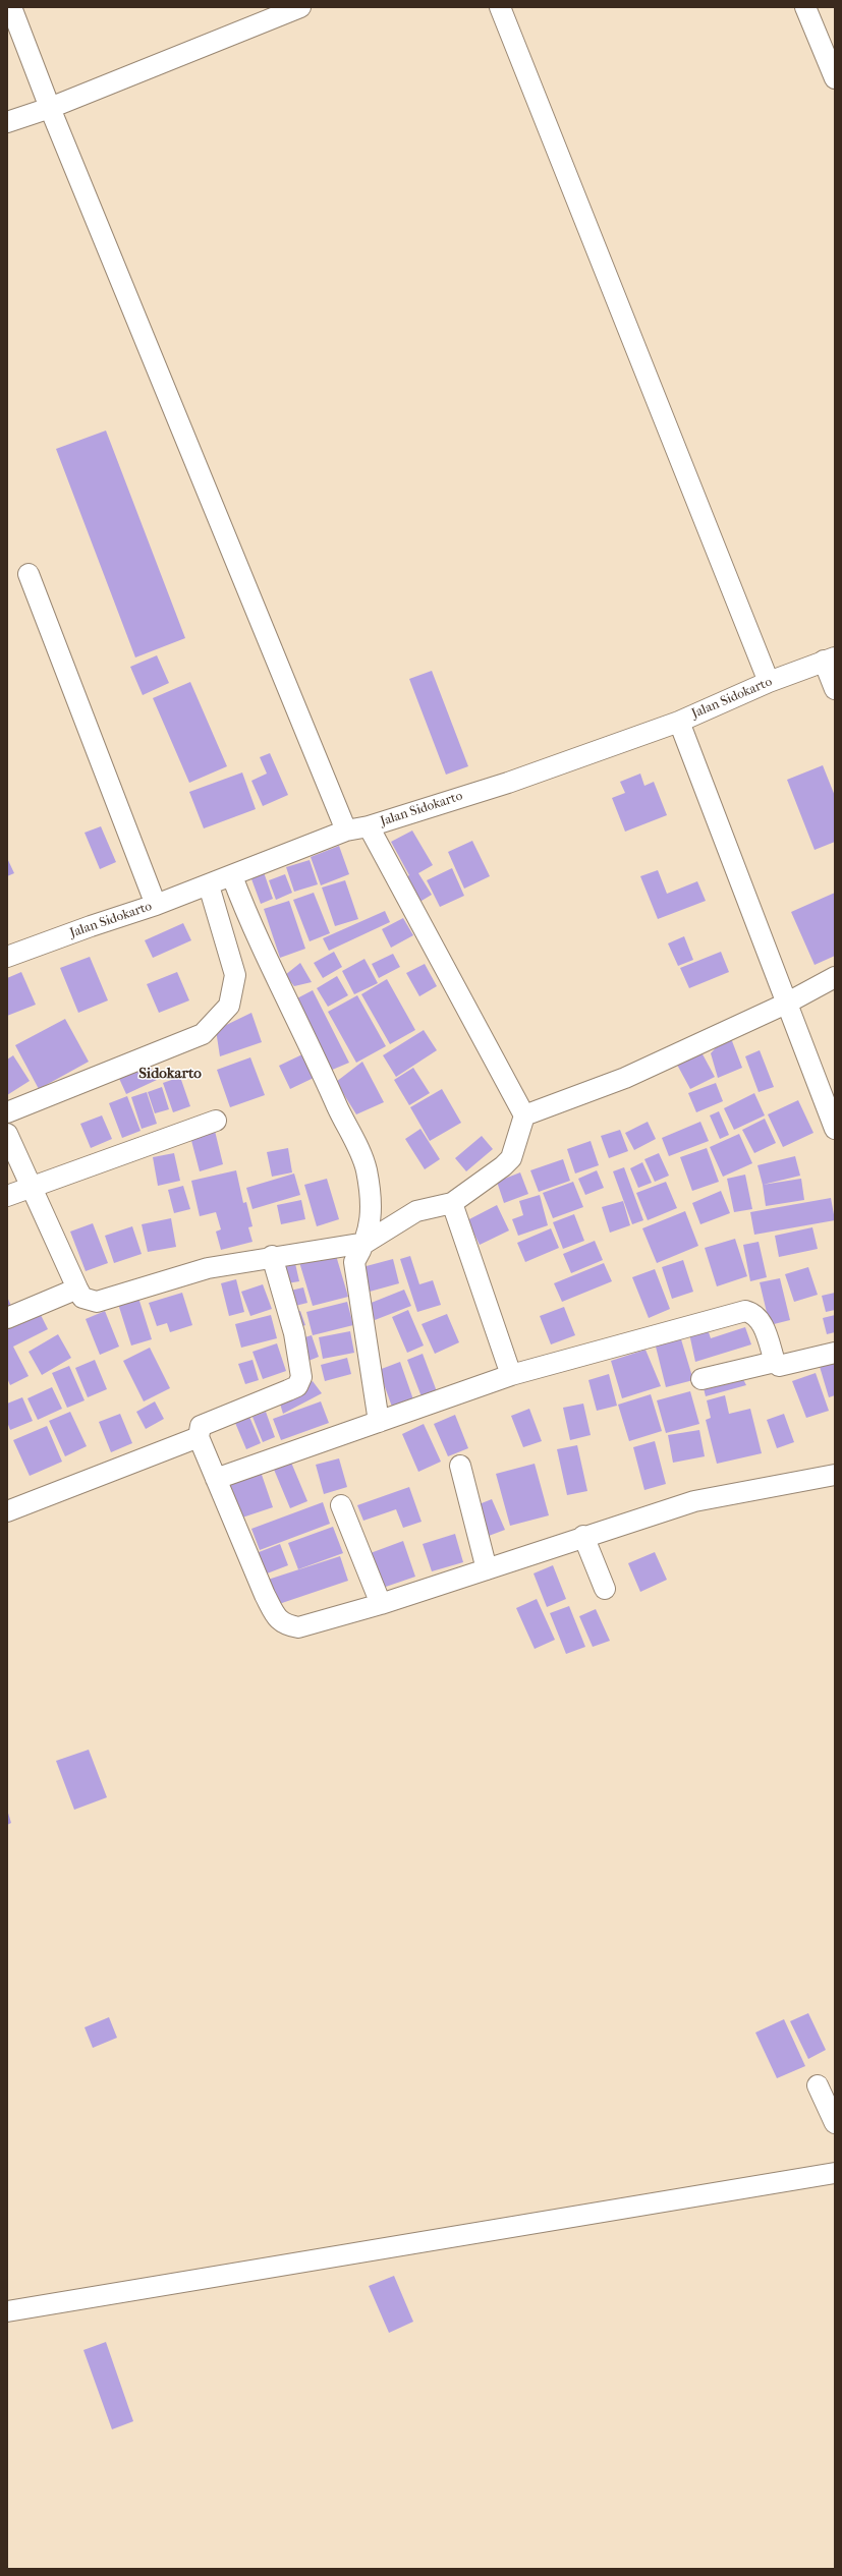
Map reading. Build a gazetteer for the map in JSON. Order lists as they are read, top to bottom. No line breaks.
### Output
{"streets":{"street":["Jalan Sidokarto"]},"districts":["Sidokarto"]}
